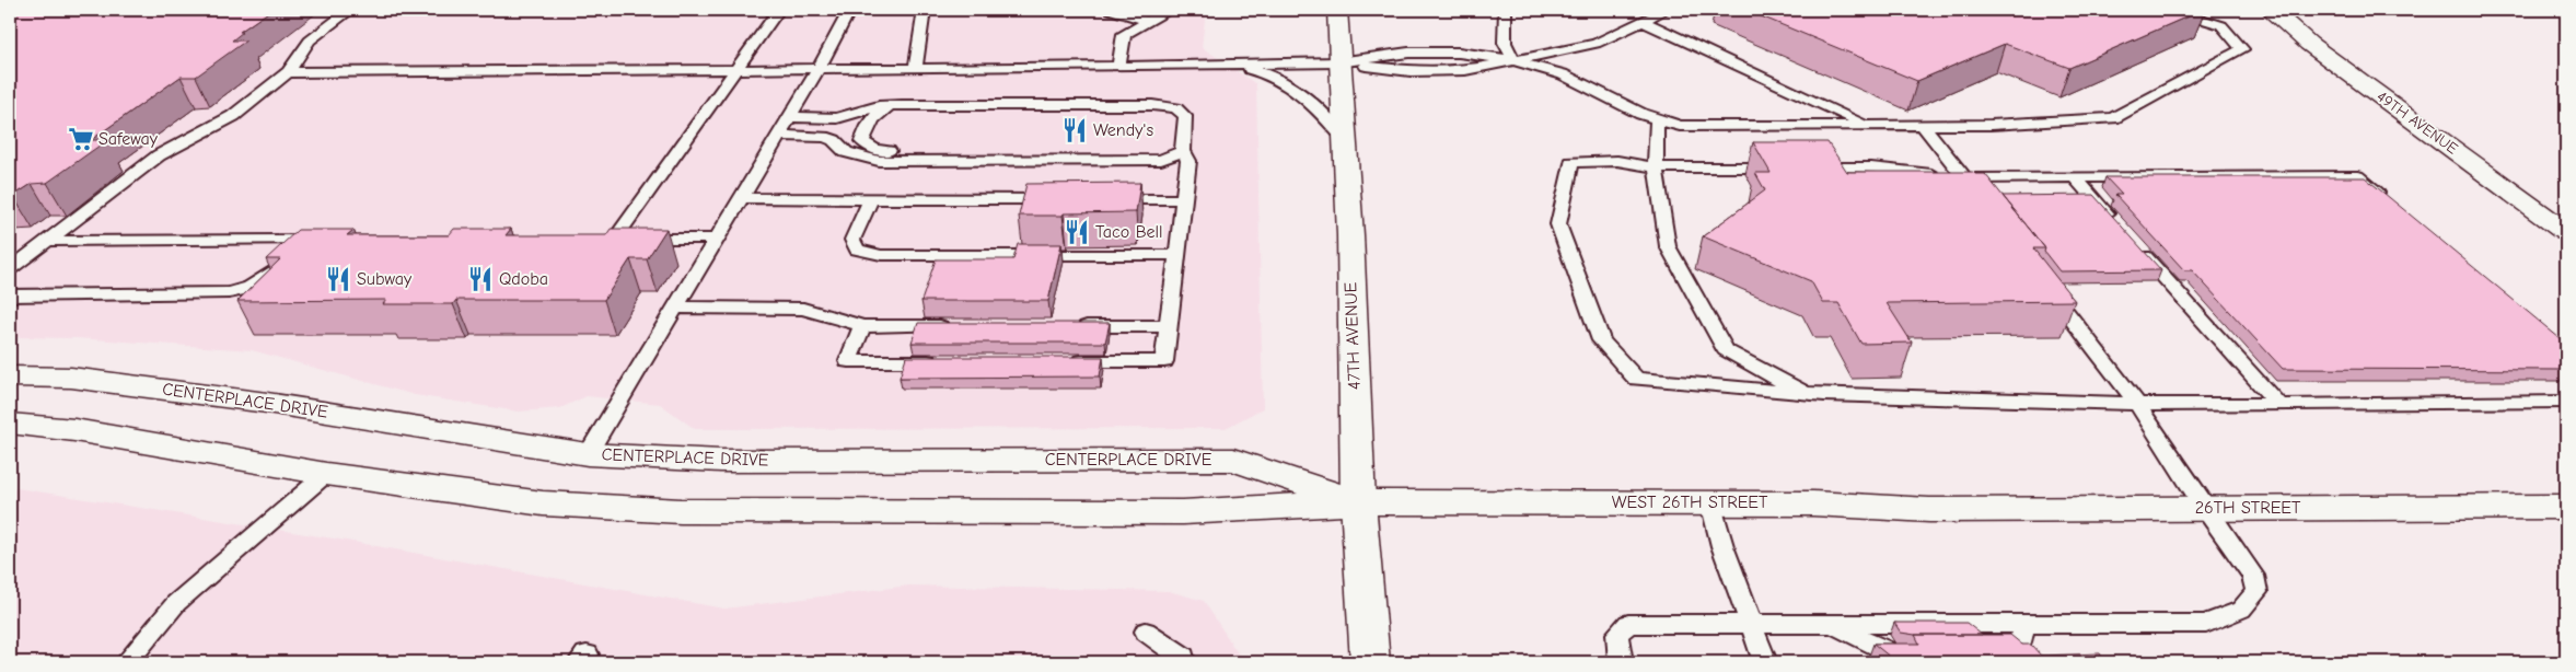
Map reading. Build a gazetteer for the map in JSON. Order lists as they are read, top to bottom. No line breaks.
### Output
{"streets":{"street":["49TH AVENUE","47TH AVENUE","CENTERPLACE DRIVE","WEST 26TH STREET","26TH STREET"]},"crossings":[["47TH AVENUE","CENTERPLACE DRIVE"],["CENTERPLACE DRIVE","WEST 26TH STREET"],["WEST 26TH STREET","26TH STREET"]],"places":{"restaurant":["Wendy's","Taco Bell","Subway","Qdoba"],"supermarket":["Safeway"]}}
